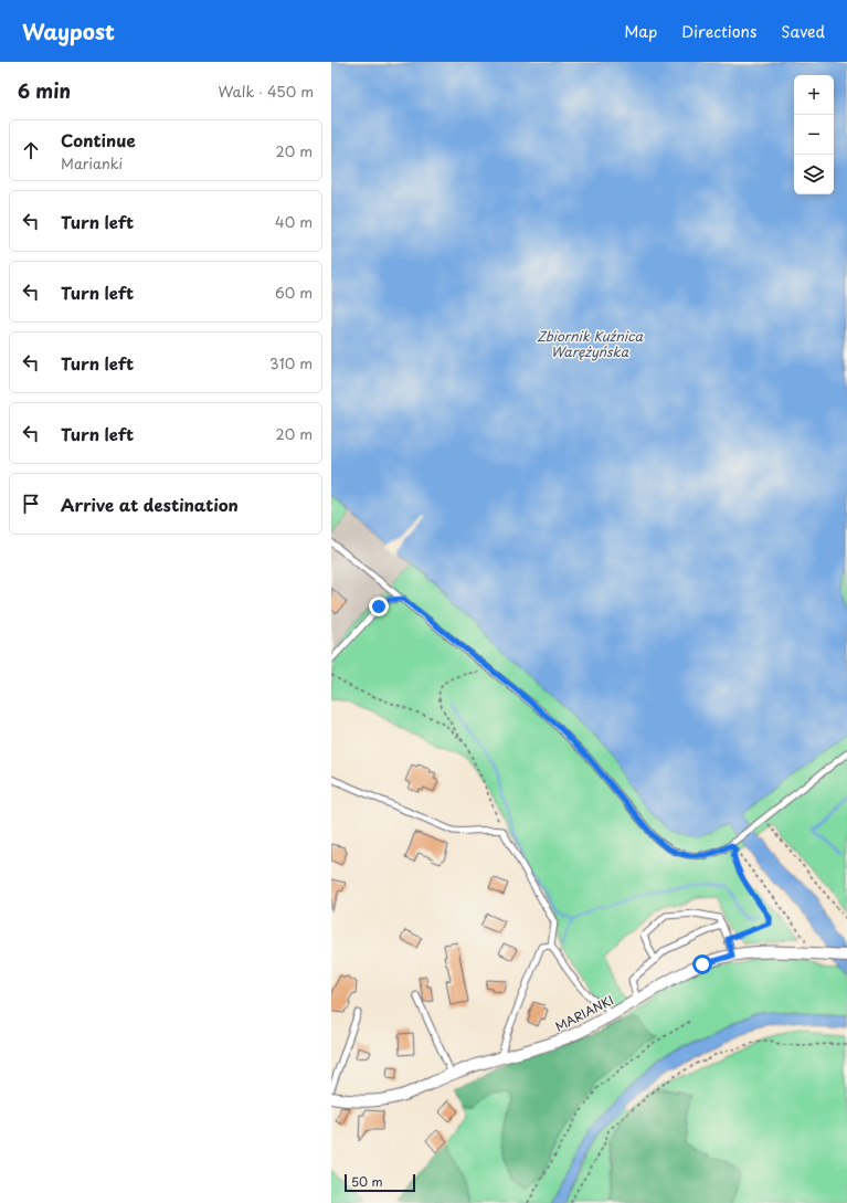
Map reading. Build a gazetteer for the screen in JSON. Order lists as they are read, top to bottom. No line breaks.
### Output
{"streets":{"street":["MARIANKI"]},"water":["Zbiornik Kuźnica Warężyńska"],"scale_bar":"50 m","page":{"header":"Waypost","nav":["Map","Directions","Saved"],"heading":["6 min","Walk · 450 m"],"map_buttons":["+","−"],"list":[["Continue","Marianki","20 m"],["Turn left","40 m"],["Turn left","60 m"],["Turn left","310 m"],["Turn left","20 m"],"Arrive at destination"],"scale":"50 m"}}
